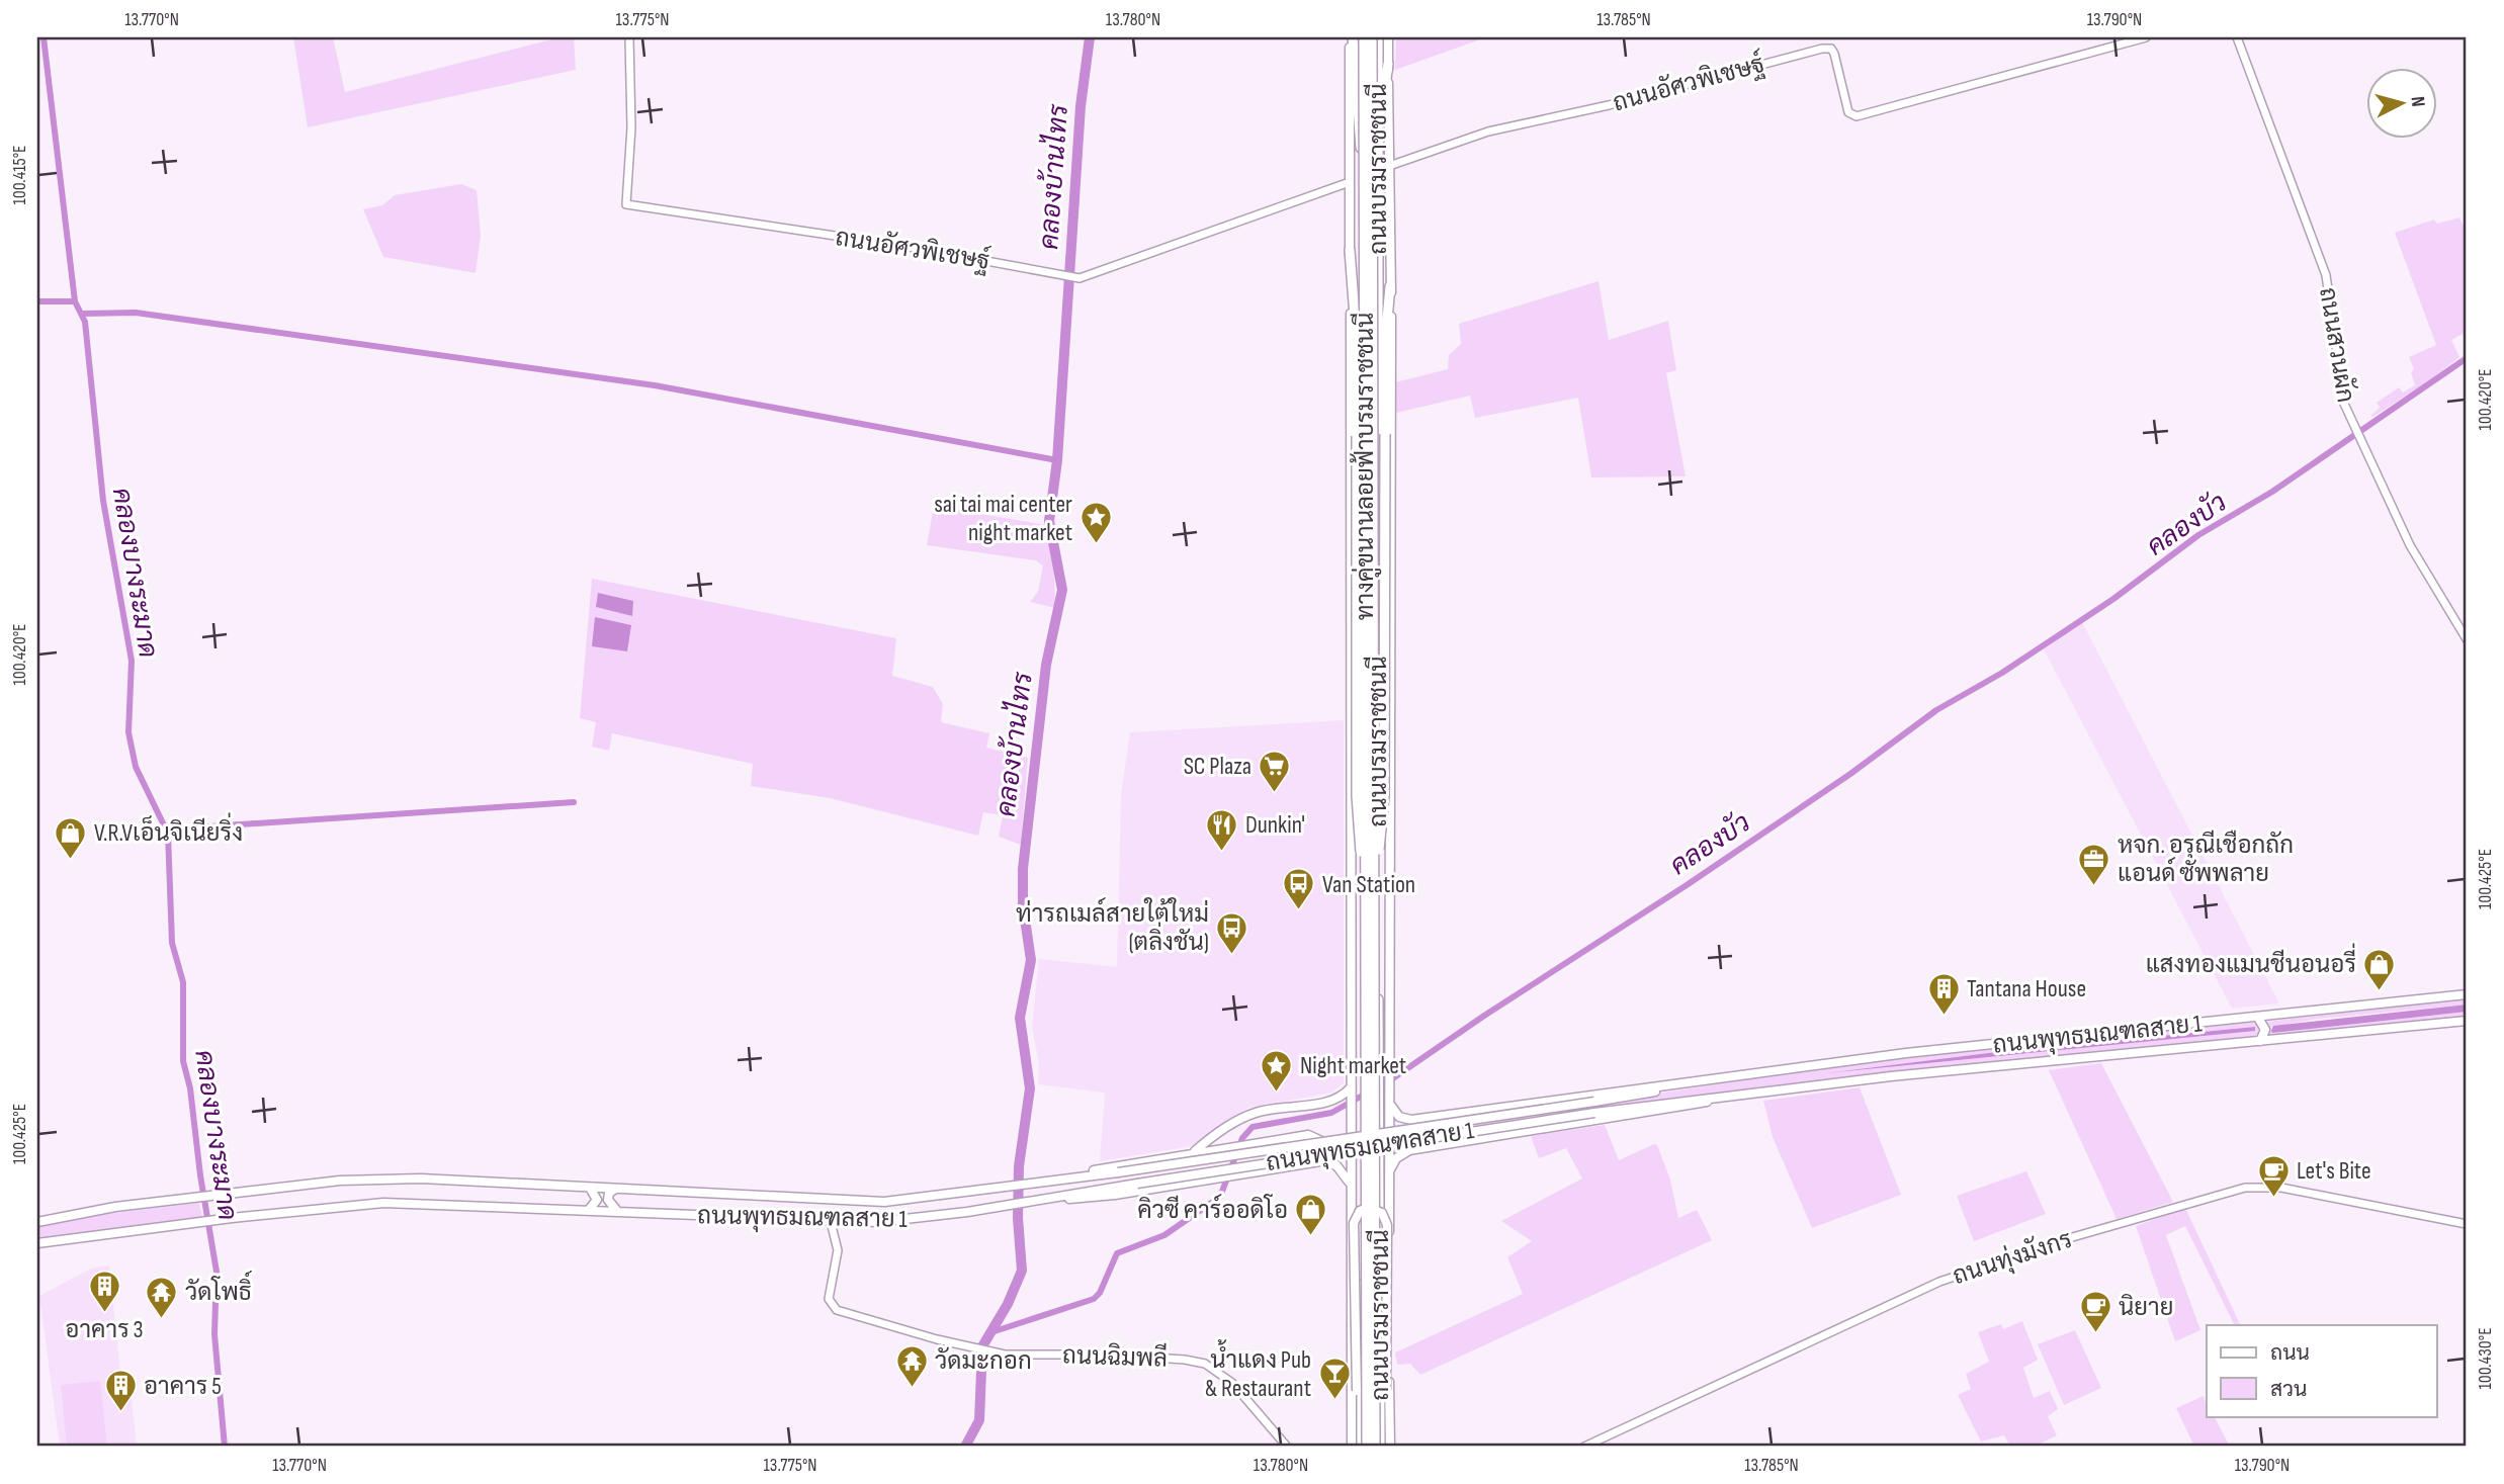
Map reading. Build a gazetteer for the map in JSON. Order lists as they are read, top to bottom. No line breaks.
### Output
{"streets":{"main road":["ถนนบรมราชชนนี","ทางคู่ขนานลอยฟ้าบรมราชชนนี","ถนนพุทธมณฑลสาย 1"],"street":["ถนนอัศวพิเชษฐ์","ถนนสวนผัก","ถนนทุ่งมังกร","ถนนฉิมพลี"]},"crossings":[["ถนนบรมราชชนนี","ทางคู่ขนานลอยฟ้าบรมราชชนนี"],["ถนนพุทธมณฑลสาย 1","ถนนฉิมพลี"]],"water":["คลองบ้านไทร","คลองบัว","คลองบางระมาด"],"places":{"place":["sai tai mai center night market","Night market"],"supermarket":["SC Plaza"],"restaurant":["Dunkin'"],"shop":["V.R.Vเอ็นจิเนียริ่ง","แสงทองแมนชีนอนอรี่","คิวซี คาร์ออดิโอ"],"office":["หจก. อรุณีเชือกถัก แอนด์ ซัพพลาย"],"bus stop":["Van Station","ท่ารถเมล์สายใต้ใหม่ (ตลิ่งชัน)"],"building":["Tantana House","อาคาร 3","อาคาร 5"],"cafe":["Let's Bite","นิยาย"],"temple":["วัดโพธิ์","วัดมะกอก"],"bar":["น้ำแดง Pub & Restaurant"]},"legend":["ถนน","สวน"],"north":"right","coordinates":["13.770°N","13.775°N","13.780°N","13.785°N","13.790°N","100.415°E","100.420°E","100.425°E","100.430°E"]}
